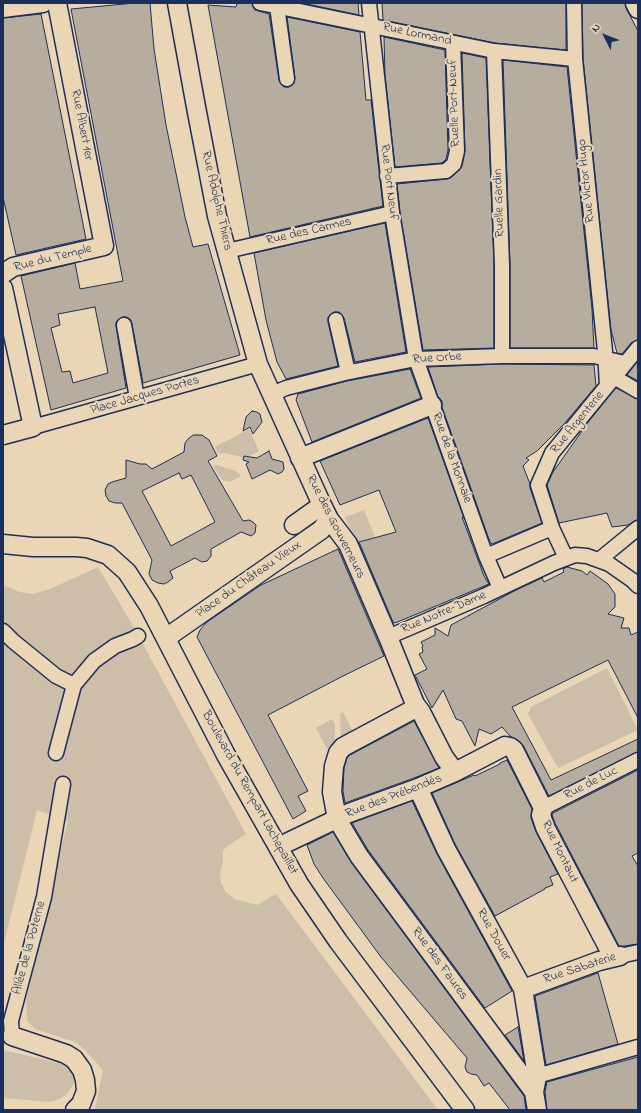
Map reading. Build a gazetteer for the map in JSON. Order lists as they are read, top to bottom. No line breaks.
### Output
{"streets":{"street":["Rue Lormand","Ruelle Port-Neuf","Rue Albert 1er","Rue Victor Hugo","Rue Port Neuf","Rue Adolphe Thiers","Ruelle Gardin","Rue des Carmes","Rue du Temple","Rue Orbe","Place Jacques Portes","Rue Argenterie","Rue de la Monnaie","Rue des Gouverneurs","Place du Château Vieux","Rue Notre-Dame","Rue de Luc","Boulevard du Rempart Lachepaillet","Rue des Prébendés","Rue Montaut","Rue Douer","Allée de la Poterne","Rue des Faures","Rue Sabaterie"]},"crossings":[["Rue Lormand","Ruelle Port-Neuf"],["Rue Lormand","Rue Victor Hugo"],["Rue Lormand","Rue Port Neuf"],["Rue Lormand","Ruelle Gardin"],["Ruelle Port-Neuf","Rue Port Neuf"],["Rue Albert 1er","Rue du Temple"],["Rue Victor Hugo","Rue Orbe"],["Rue Victor Hugo","Rue Argenterie"],["Rue Port Neuf","Rue des Carmes"],["Rue Port Neuf","Rue Orbe"],["Rue Port Neuf","Rue de la Monnaie"],["Rue Adolphe Thiers","Rue des Carmes"],["Rue Adolphe Thiers","Rue Orbe"],["Rue Adolphe Thiers","Place Jacques Portes"],["Rue Adolphe Thiers","Rue des Gouverneurs"],["Ruelle Gardin","Rue Orbe"],["Rue Orbe","Rue Argenterie"],["Rue Orbe","Rue de la Monnaie"],["Rue Orbe","Rue des Gouverneurs"],["Rue Argenterie","Rue Notre-Dame"],["Rue de la Monnaie","Rue Notre-Dame"],["Rue des Gouverneurs","Place du Château Vieux"],["Rue des Gouverneurs","Rue Notre-Dame"],["Rue des Gouverneurs","Rue des Prébendés"],["Place du Château Vieux","Boulevard du Rempart Lachepaillet"],["Rue de Luc","Rue Montaut"],["Boulevard du Rempart Lachepaillet","Rue des Prébendés"],["Rue des Prébendés","Rue Montaut"],["Rue des Prébendés","Rue Douer"],["Rue des Prébendés","Rue des Faures"],["Rue Montaut","Rue Sabaterie"],["Rue Douer","Rue des Faures"],["Rue Douer","Rue Sabaterie"]],"north":"top left"}
